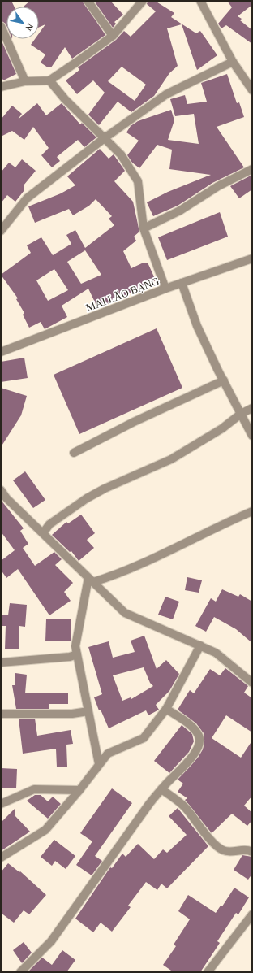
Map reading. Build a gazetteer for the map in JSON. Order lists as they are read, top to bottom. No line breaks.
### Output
{"streets":{"street":["MAI LÃO BẠNG"]},"north":"bottom right"}
